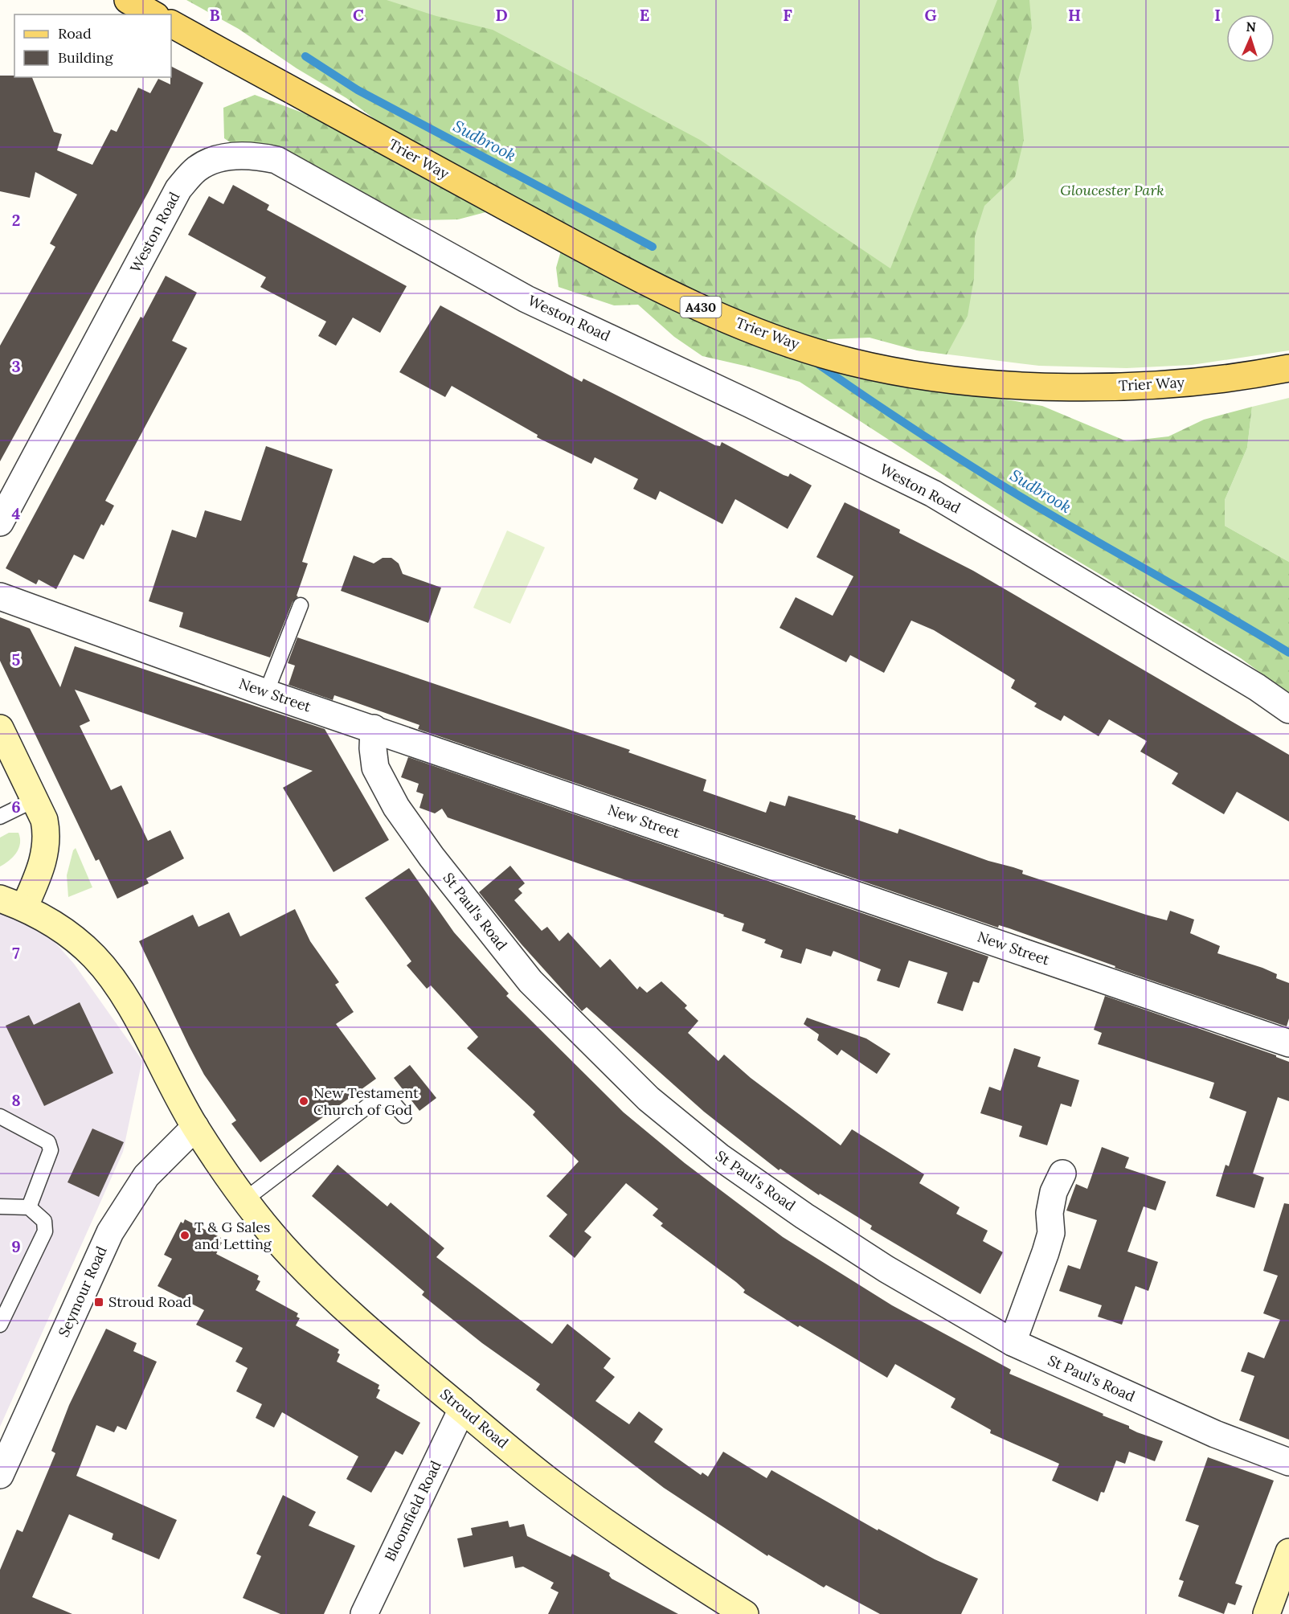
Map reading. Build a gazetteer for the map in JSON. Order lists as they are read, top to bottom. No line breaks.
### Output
{"streets":{"main road":["Trier Way","A430","Stroud Road"],"street":["Weston Road","New Street","St Paul's Road","Seymour Road","Bloomfield Road"]},"crossings":[["New Street","St Paul's Road"],["Seymour Road","Stroud Road"],["Stroud Road","Bloomfield Road"]],"water":["Sudbrook"],"parks":["Gloucester Park"],"places":{"other":["New Testament Church of God","T & G Sales and Letting"],"transit":["Stroud Road"]},"legend":["Road","Building"],"north":"top","grid":{"columns":["B","C","D","E","F","G","H","I"],"rows":["2","3","4","5","6","7","8","9"]}}
